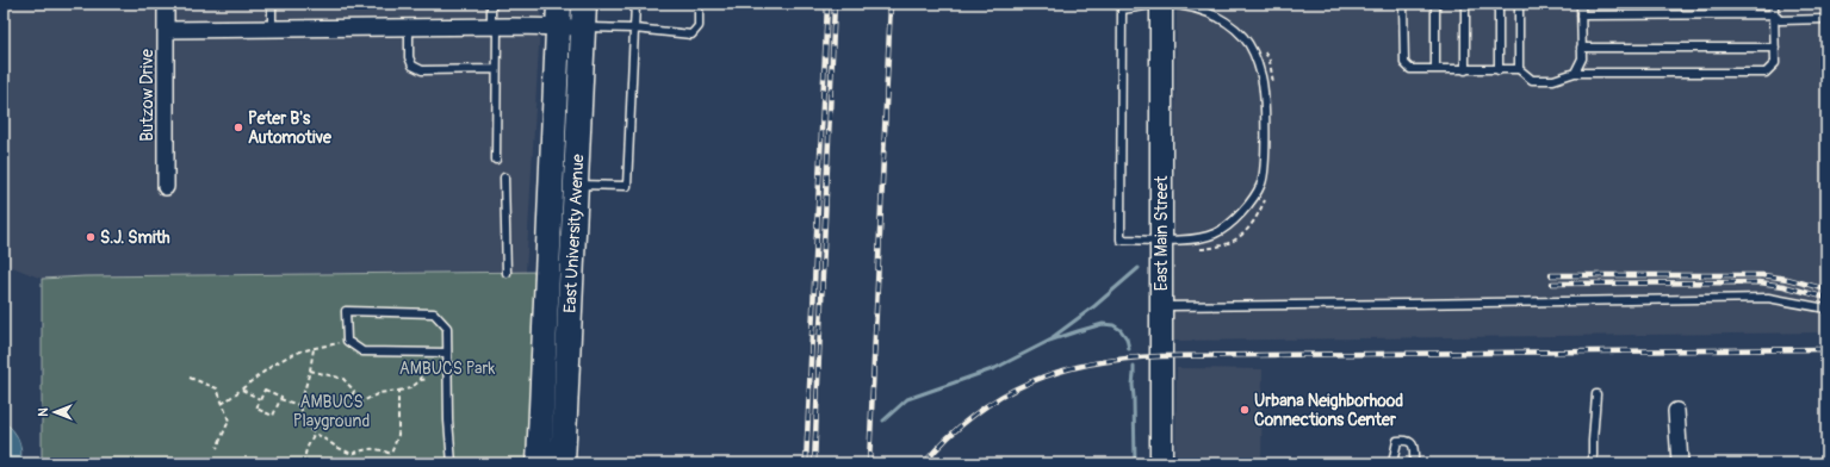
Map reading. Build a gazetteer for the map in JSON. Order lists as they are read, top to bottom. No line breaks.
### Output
{"streets":{"main road":["East University Avenue","East Main Street"],"street":["Butzow Drive"]},"parks":["AMBUCS Park","AMBUCS Playground"],"places":["Peter B's Automotive","S.J. Smith","Urbana Neighborhood Connections Center"],"north":"left"}
